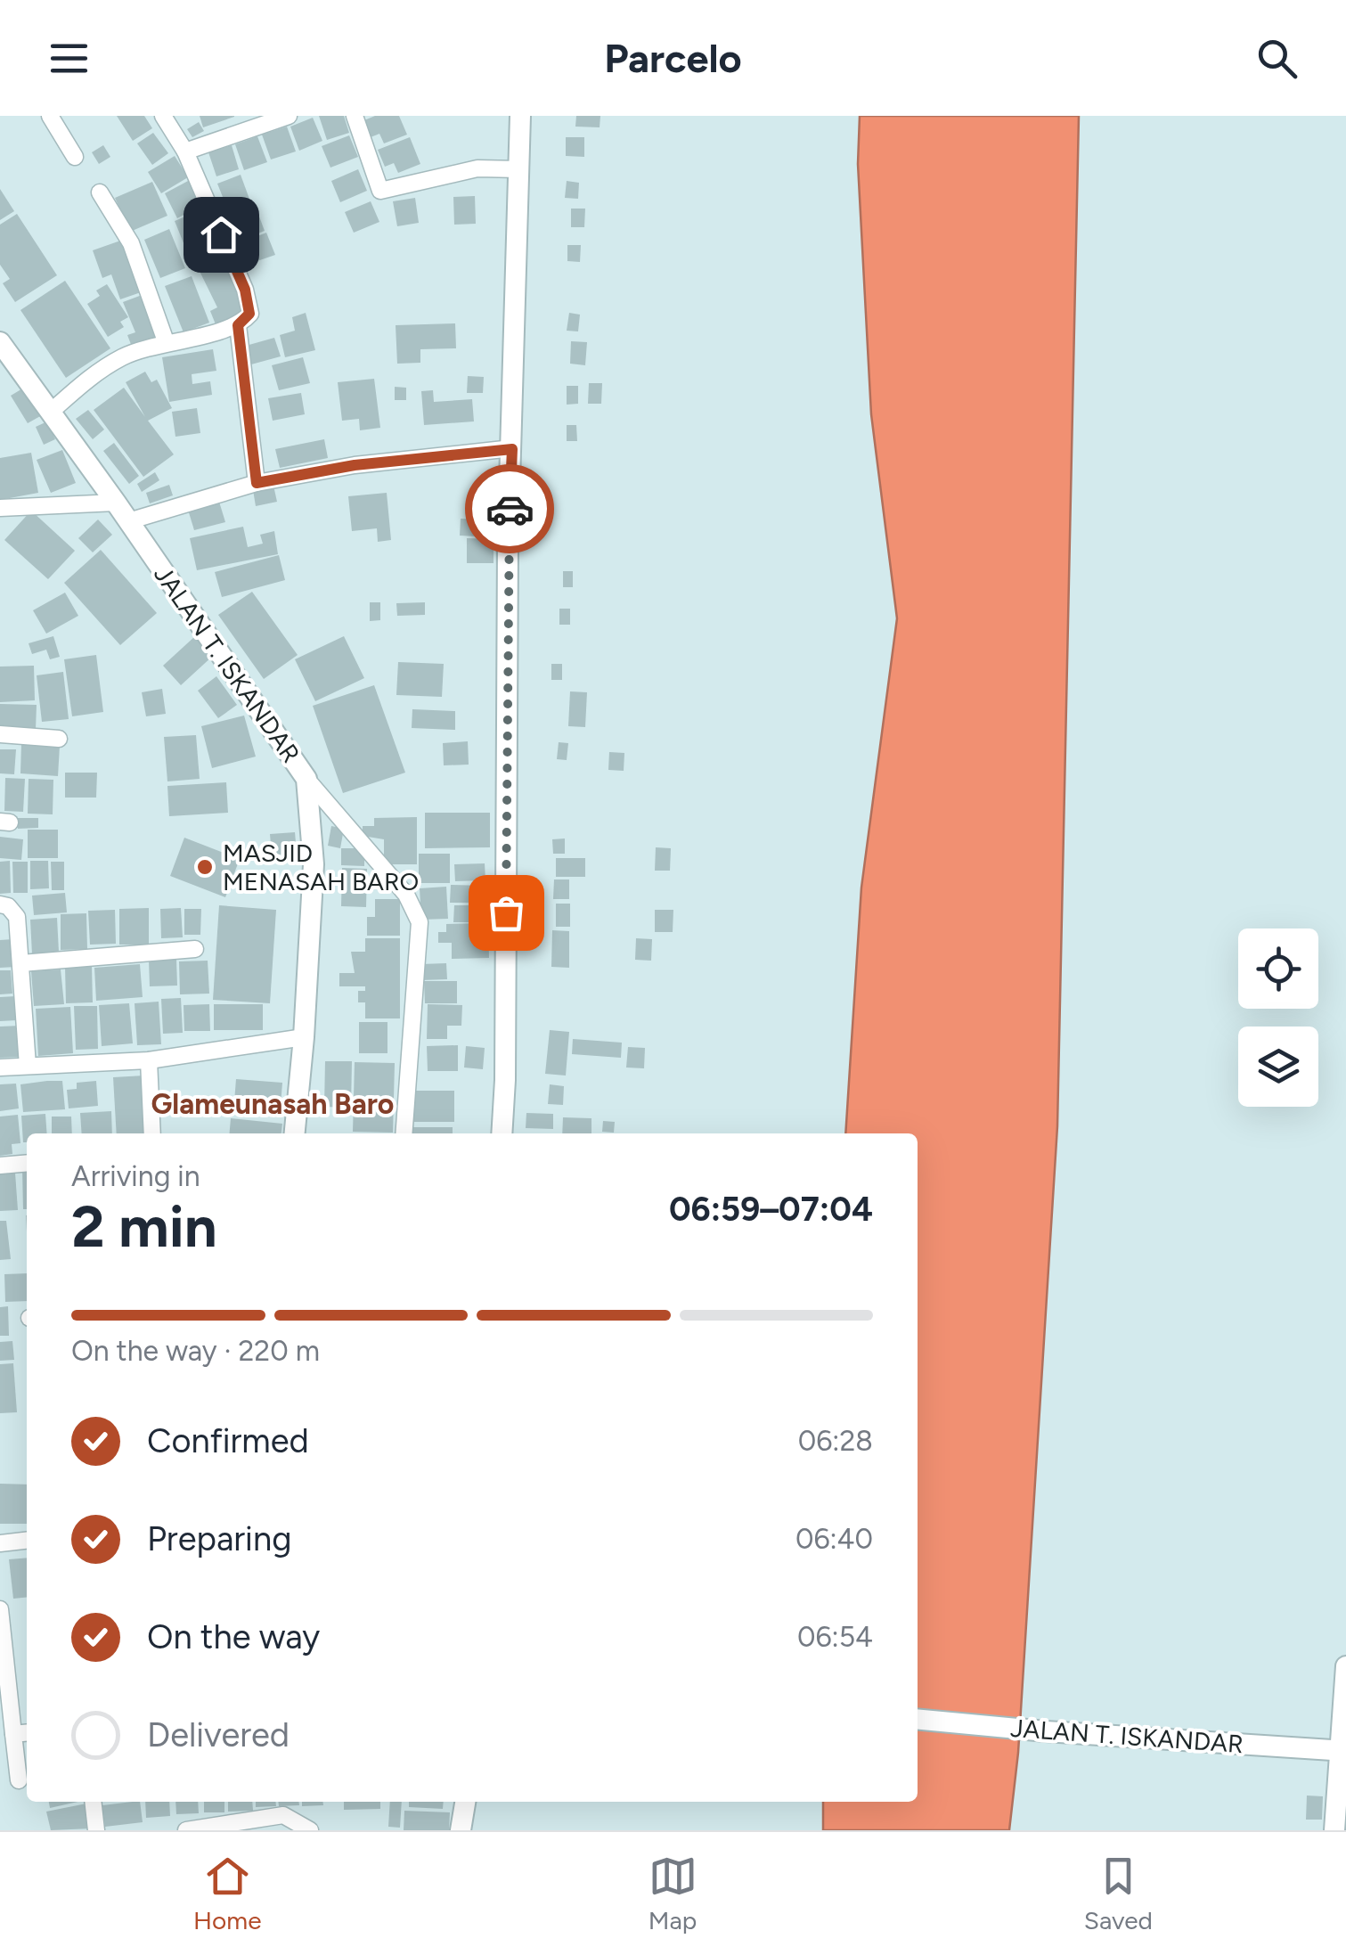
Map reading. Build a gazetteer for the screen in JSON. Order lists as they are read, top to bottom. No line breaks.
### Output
{"streets":{"street":["JALAN T. ISKANDAR"]},"districts":["Glameunasah Baro"],"places":["MASJID MENASAH BARO"],"page":{"header":"Parcelo","heading":["2 min","Arriving in","06:59–07:04"],"bar":"On the way · 220 m","list":[["Confirmed","06:28"],["Preparing","06:40"],["On the way","06:54"],"Delivered"],"tabs":["Home","Map","Saved"]}}
